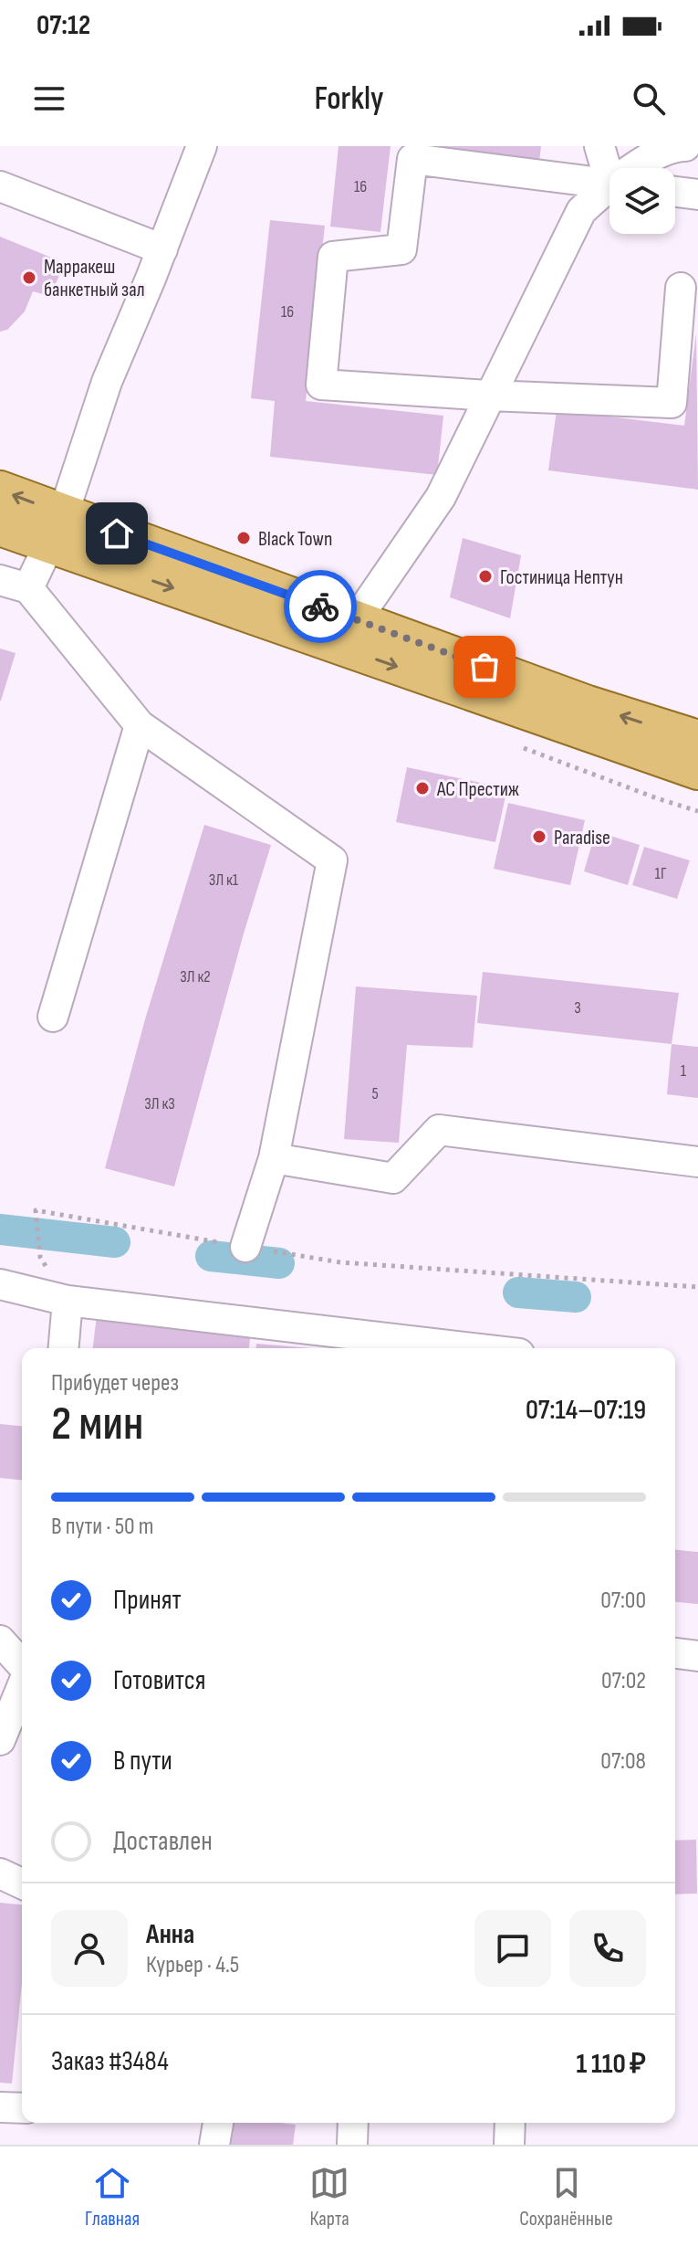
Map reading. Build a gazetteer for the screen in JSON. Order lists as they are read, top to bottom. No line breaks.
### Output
{"places":["Марракеш банкетный зал","Black Town","Гостиница Нептун","АС Престиж","Paradise"],"house_numbers":["16","16","1Г","3Л к1","3Л к2","3","1","5","3Л к3"],"page":{"status":"07:12","header":"Forkly","heading":["2 мин","Прибудет через","07:14–07:19"],"panel":["Анна","Курьер · 4.5","Заказ #3484","1 110 ₽"],"bar":"В пути · 50 m","list":[["Принят","07:00"],["Готовится","07:02"],["В пути","07:08"],"Доставлен"],"tabs":["Главная","Карта","Сохранённые"]}}
